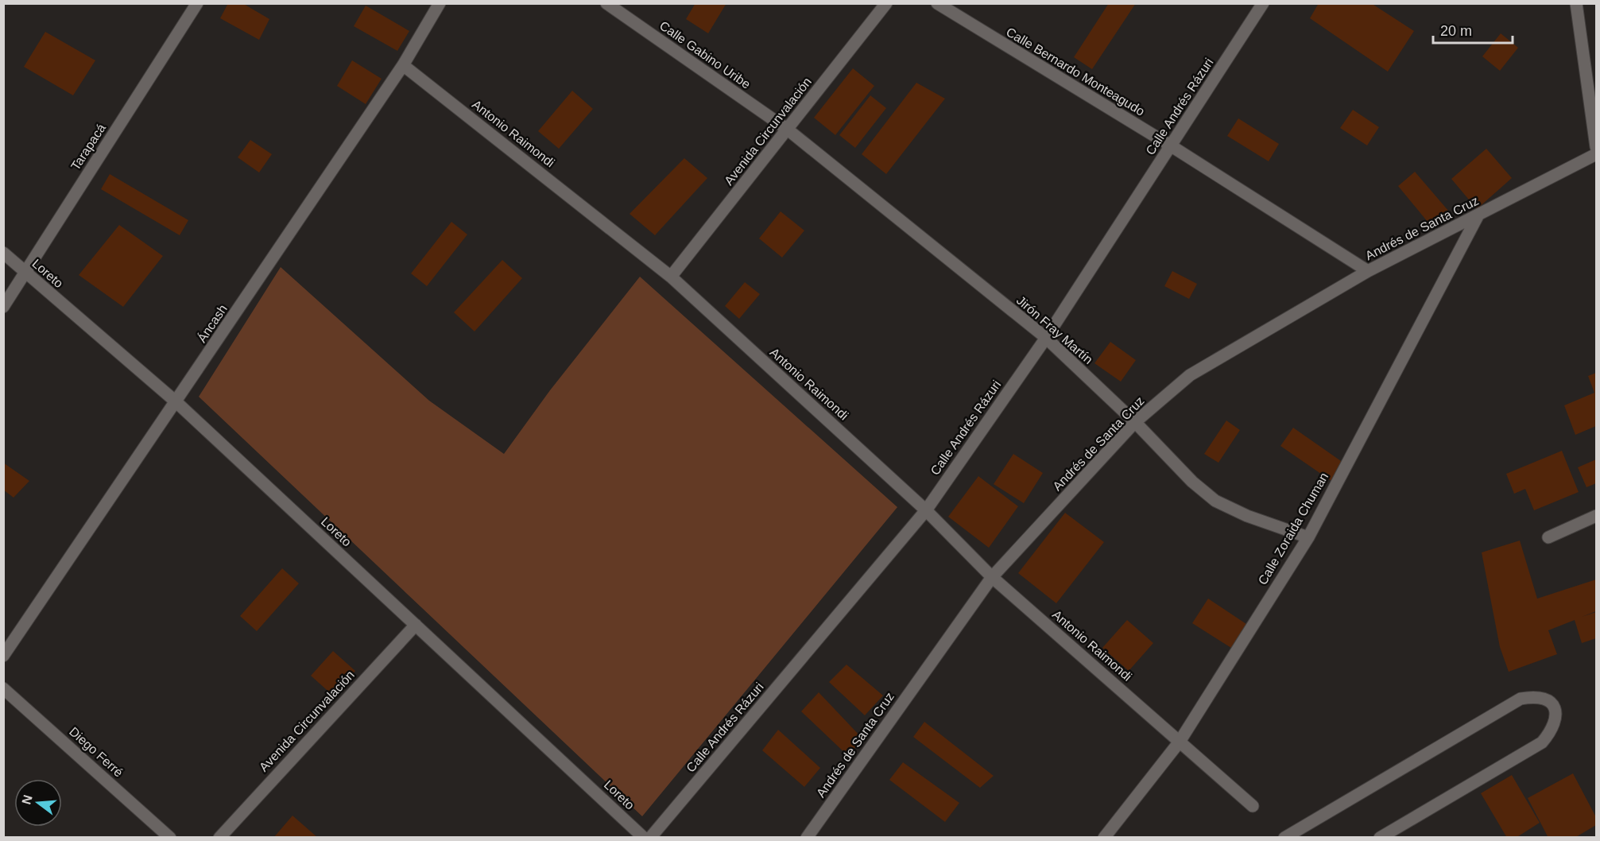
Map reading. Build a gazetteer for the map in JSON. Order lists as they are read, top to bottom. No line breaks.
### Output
{"streets":{"street":["Calle Gabino Uribe","Calle Bernardo Monteagudo","Calle Andrés Rázuri","Avenida Circunvalación","Antonio Raimondi","Tarapacá","Andrés de Santa Cruz","Loreto","Áncash","Jirón Fray Martín","Calle Zoraida Chuman","Diego Ferré"]},"crossings":[["Calle Gabino Uribe","Avenida Circunvalación"],["Calle Gabino Uribe","Jirón Fray Martín"],["Calle Bernardo Monteagudo","Calle Andrés Rázuri"],["Calle Bernardo Monteagudo","Andrés de Santa Cruz"],["Calle Andrés Rázuri","Antonio Raimondi"],["Calle Andrés Rázuri","Jirón Fray Martín"],["Avenida Circunvalación","Antonio Raimondi"],["Avenida Circunvalación","Loreto"],["Avenida Circunvalación","Jirón Fray Martín"],["Antonio Raimondi","Andrés de Santa Cruz"],["Antonio Raimondi","Áncash"],["Antonio Raimondi","Calle Zoraida Chuman"],["Tarapacá","Loreto"],["Andrés de Santa Cruz","Jirón Fray Martín"],["Andrés de Santa Cruz","Calle Zoraida Chuman"],["Loreto","Áncash"],["Jirón Fray Martín","Calle Zoraida Chuman"]],"scale_bar":"20 m","north":"left"}
